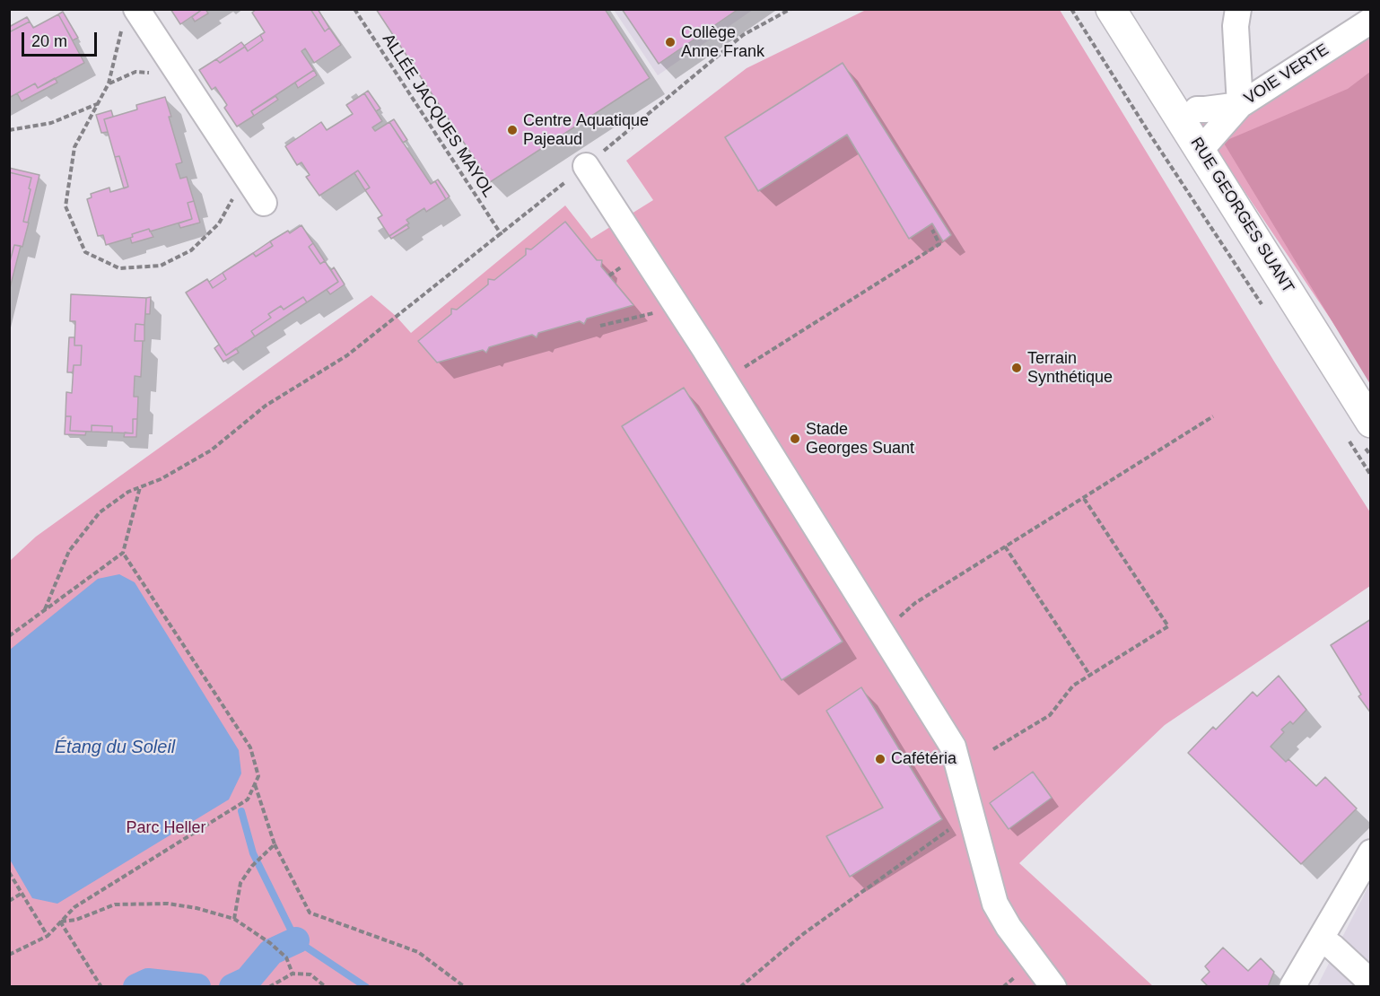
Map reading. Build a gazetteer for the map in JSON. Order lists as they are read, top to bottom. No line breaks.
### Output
{"streets":{"main road":["RUE GEORGES SUANT"],"street":["VOIE VERTE"],"path":["ALLÉE JACQUES MAYOL"]},"water":["Étang du Soleil"],"parks":["Parc Heller"],"places":["Collège Anne Frank","Centre Aquatique Pajeaud","Terrain Synthétique","Stade Georges Suant","Cafétéria"],"scale_bar":"20 m"}
